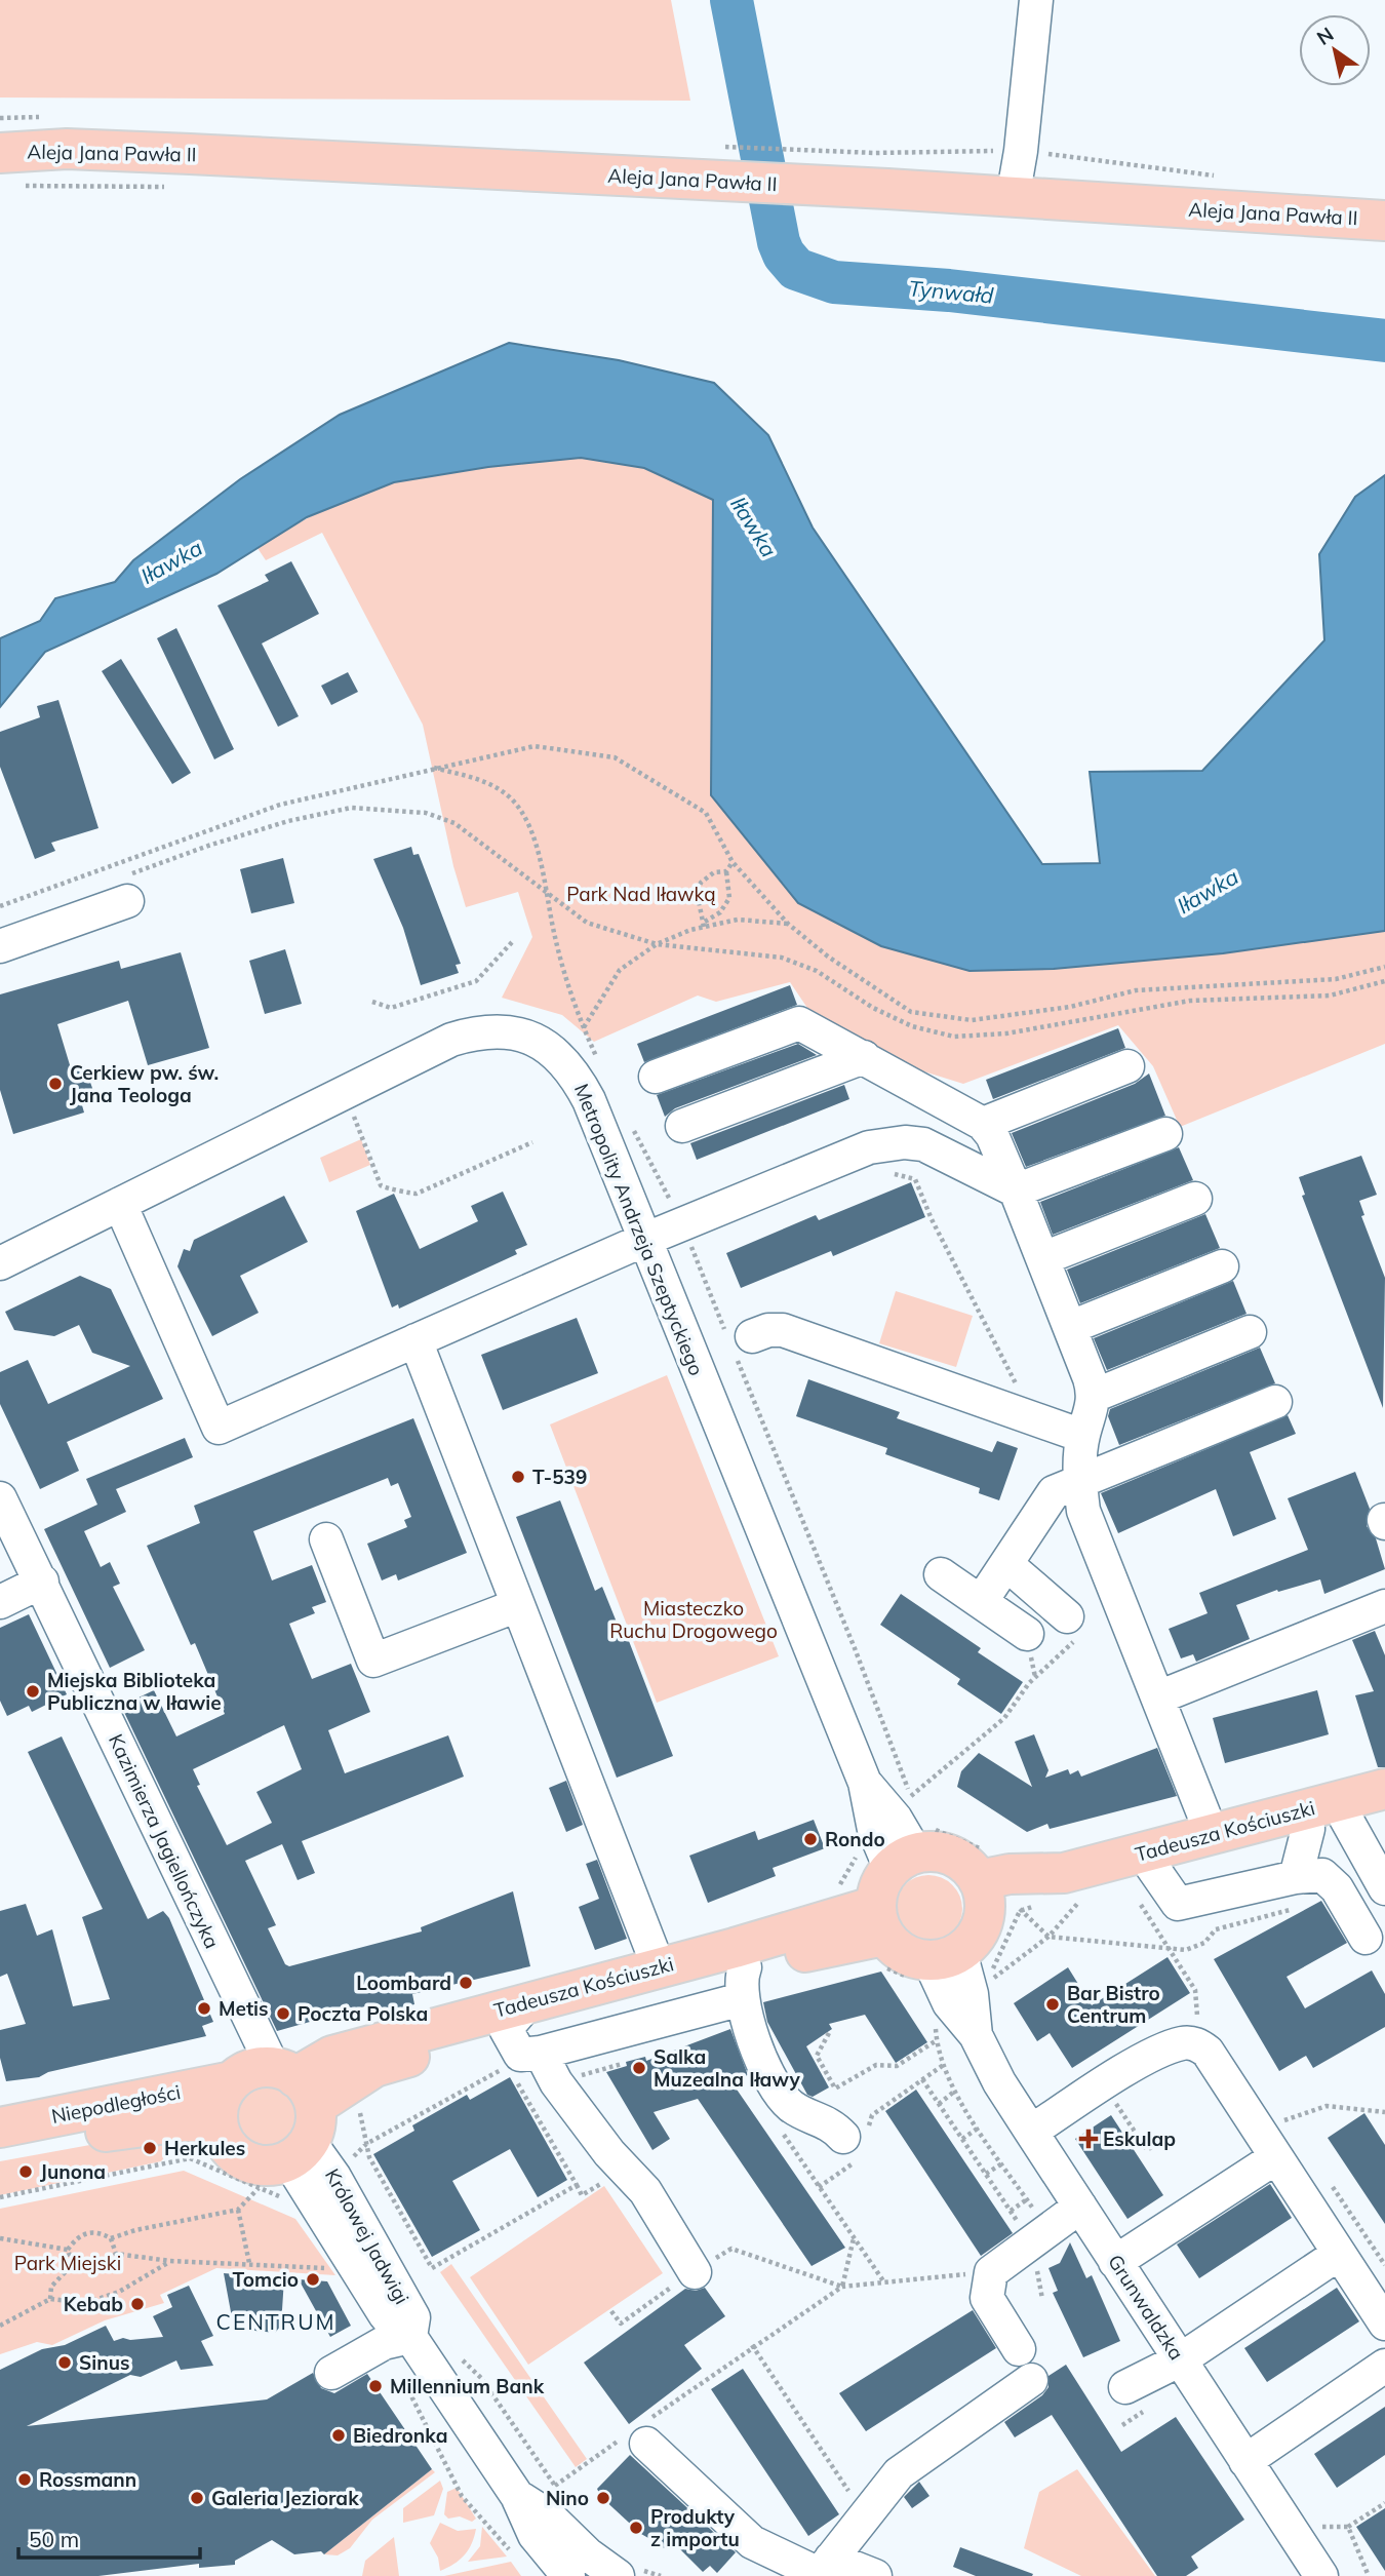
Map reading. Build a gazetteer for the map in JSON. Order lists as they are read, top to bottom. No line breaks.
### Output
{"streets":{"main road":["Aleja Jana Pawła II","Tadeusza Kościuszki","Niepodległości"],"street":["Metropolity Andrzeja Szeptyckiego","Kazimierza Jagiellończyka","Królowej Jadwigi","Grunwaldzka"]},"crossings":[["Metropolity Andrzeja Szeptyckiego","Tadeusza Kościuszki"],["Metropolity Andrzeja Szeptyckiego","Grunwaldzka"],["Tadeusza Kościuszki","Kazimierza Jagiellończyka"],["Tadeusza Kościuszki","Niepodległości"],["Tadeusza Kościuszki","Królowej Jadwigi"],["Tadeusza Kościuszki","Grunwaldzka"],["Kazimierza Jagiellończyka","Niepodległości"],["Kazimierza Jagiellończyka","Królowej Jadwigi"],["Niepodległości","Królowej Jadwigi"]],"districts":["CENTRUM"],"water":["Tynwałd","Iławka"],"parks":["Park Nad Iławką","Miasteczko Ruchu Drogowego","Park Miejski"],"places":{"other":["Cerkiew pw. św. Jana Teologa","T-539","Miejska Biblioteka Publiczna w Iławie","Rondo","Loombard","Bar Bistro Centrum","Metis","Poczta Polska","Salka Muzealna Iławy","Herkules","Junona","Tomcio","Kebab","Sinus","Millennium Bank","Biedronka","Rossmann","Galeria Jeziorak","Nino","Produkty z importu"],"health":["Eskulap"]},"scale_bar":"50 m","north":"top left"}
